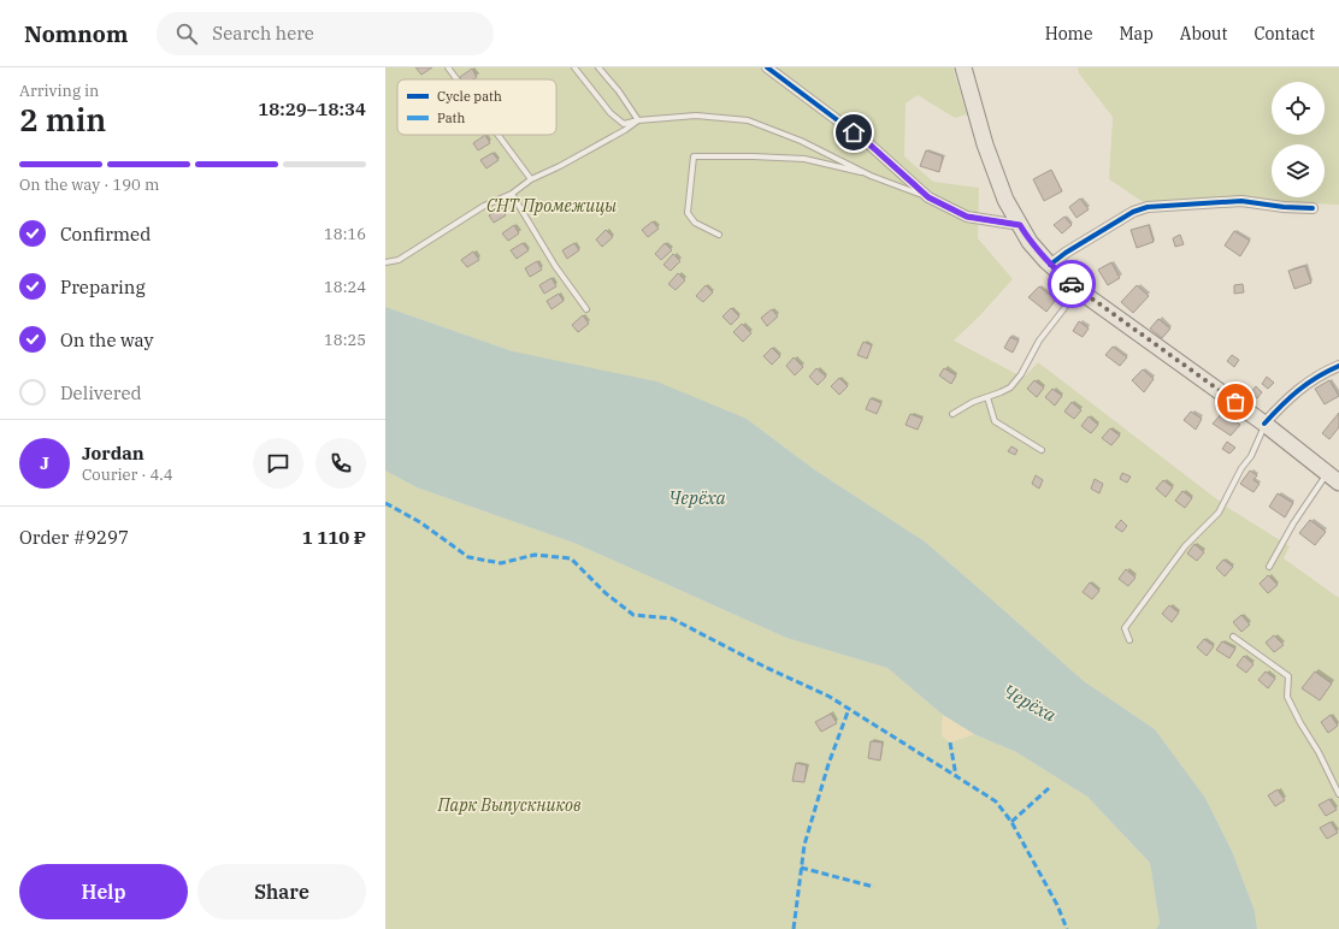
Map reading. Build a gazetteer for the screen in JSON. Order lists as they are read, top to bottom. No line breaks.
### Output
{"water":["Черёха"],"parks":["СНТ Промежицы","Парк Выпускников"],"legend":["Cycle path","Path"],"page":{"header":"Nomnom","search":"Search here","nav":["Home","Map","About","Contact"],"heading":["2 min","Arriving in","18:29–18:34"],"panel":["Jordan","Courier · 4.4","Order #9297","1 110 ₽"],"bar":"On the way · 190 m","list":[["Confirmed","18:16"],["Preparing","18:24"],["On the way","18:25"],"Delivered"],"round":"J","buttons":["Help","Share"]}}
